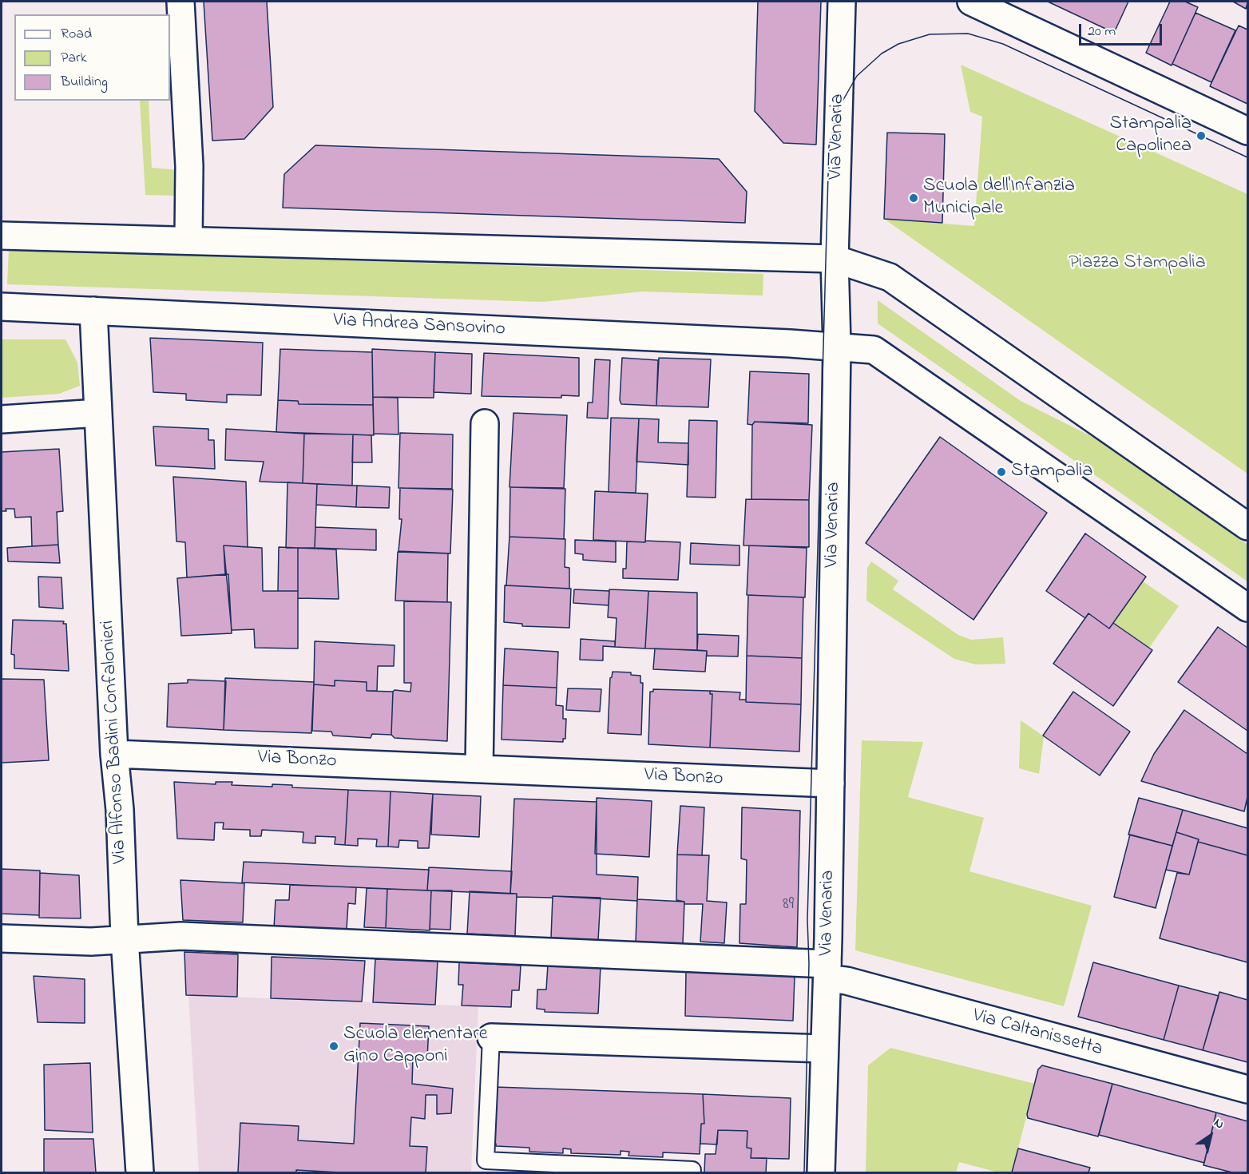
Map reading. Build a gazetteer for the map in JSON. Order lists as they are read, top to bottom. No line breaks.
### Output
{"streets":{"street":["Via Venaria","Via Andrea Sansovino","Via Alfonso Badini Confalonieri","Via Bonzo","Via Caltanissetta"]},"crossings":[["Via Venaria","Via Andrea Sansovino"],["Via Venaria","Via Bonzo"],["Via Venaria","Via Caltanissetta"],["Via Andrea Sansovino","Via Alfonso Badini Confalonieri"],["Via Alfonso Badini Confalonieri","Via Bonzo"],["Via Alfonso Badini Confalonieri","Via Caltanissetta"]],"parks":["Piazza Stampalia"],"places":["Stampalia Capolinea","Scuola dell'Infanzia Municipale","Stampalia","Scuola elementare Gino Capponi"],"house_numbers":["89"],"legend":["Road","Park","Building"],"scale_bar":"20 m","north":"top right"}
